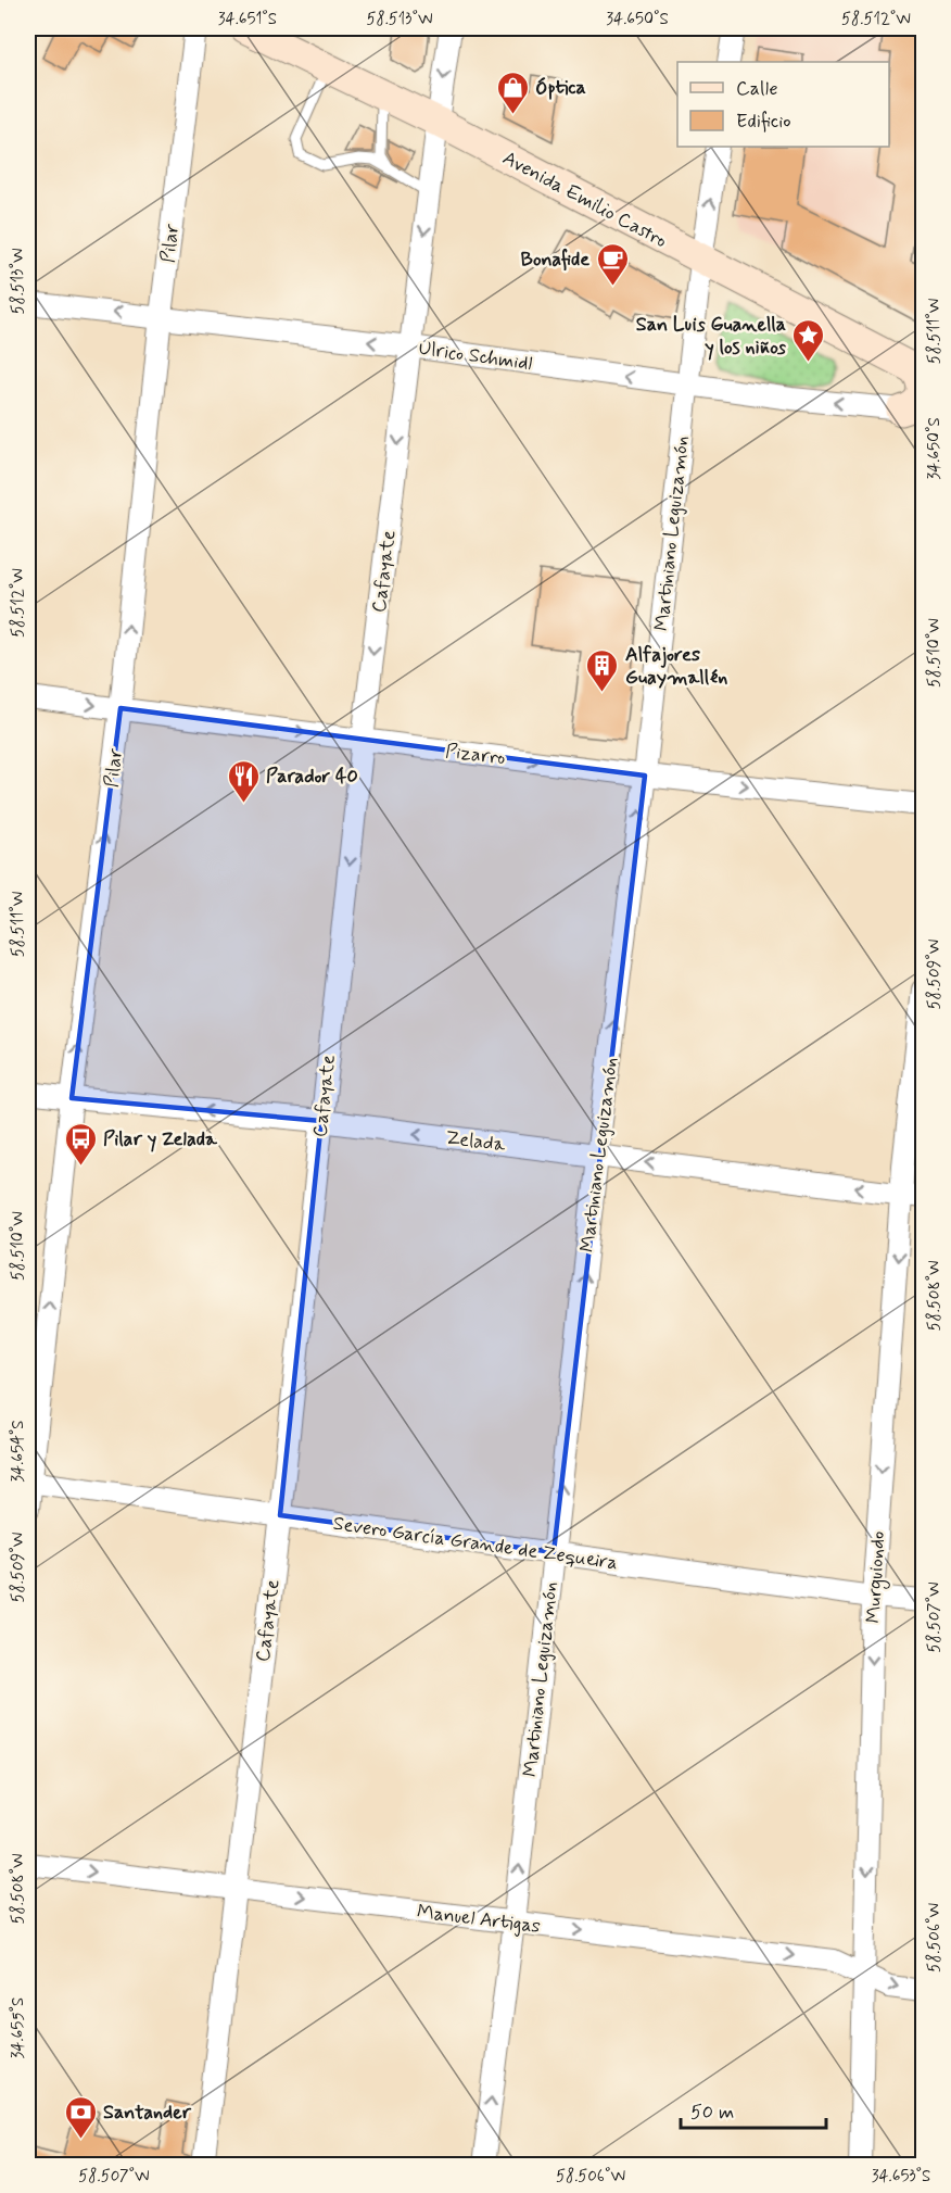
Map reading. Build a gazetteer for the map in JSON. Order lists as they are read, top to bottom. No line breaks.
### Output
{"streets":{"main road":["Avenida Emilio Castro"],"street":["Pilar","Ulrico Schmidl","Martiniano Leguizamón","Cafayate","Pizarro","Zelada","Severo García Grande de Zequeira","Murguiondo","Manuel Artigas"]},"crossings":[["Avenida Emilio Castro","Martiniano Leguizamón"],["Avenida Emilio Castro","Cafayate"],["Pilar","Ulrico Schmidl"],["Pilar","Pizarro"],["Pilar","Zelada"],["Pilar","Severo García Grande de Zequeira"],["Ulrico Schmidl","Martiniano Leguizamón"],["Ulrico Schmidl","Cafayate"],["Martiniano Leguizamón","Pizarro"],["Martiniano Leguizamón","Zelada"],["Martiniano Leguizamón","Severo García Grande de Zequeira"],["Martiniano Leguizamón","Manuel Artigas"],["Cafayate","Pizarro"],["Cafayate","Zelada"],["Cafayate","Severo García Grande de Zequeira"],["Cafayate","Manuel Artigas"],["Zelada","Murguiondo"],["Severo García Grande de Zequeira","Murguiondo"],["Murguiondo","Manuel Artigas"]],"one_way":["Pilar","Ulrico Schmidl","Martiniano Leguizamón","Cafayate","Pizarro","Zelada","Murguiondo","Manuel Artigas"],"places":{"shop":["Óptica"],"cafe":["Bonafide"],"place":["San Luis Guanella y los niños"],"building":["Alfajores Guaymallén"],"restaurant":["Parador 40"],"bus stop":["Pilar y Zelada"],"bank":["Santander"]},"legend":["Calle","Edificio"],"scale_bar":"50 m","coordinates":["34.651°S","58.513°W","34.650°S","58.512°W","58.511°W","58.510°W","58.509°W","58.508°W","34.654°S","58.507°W","58.506°W","34.655°S","34.653°S"]}
